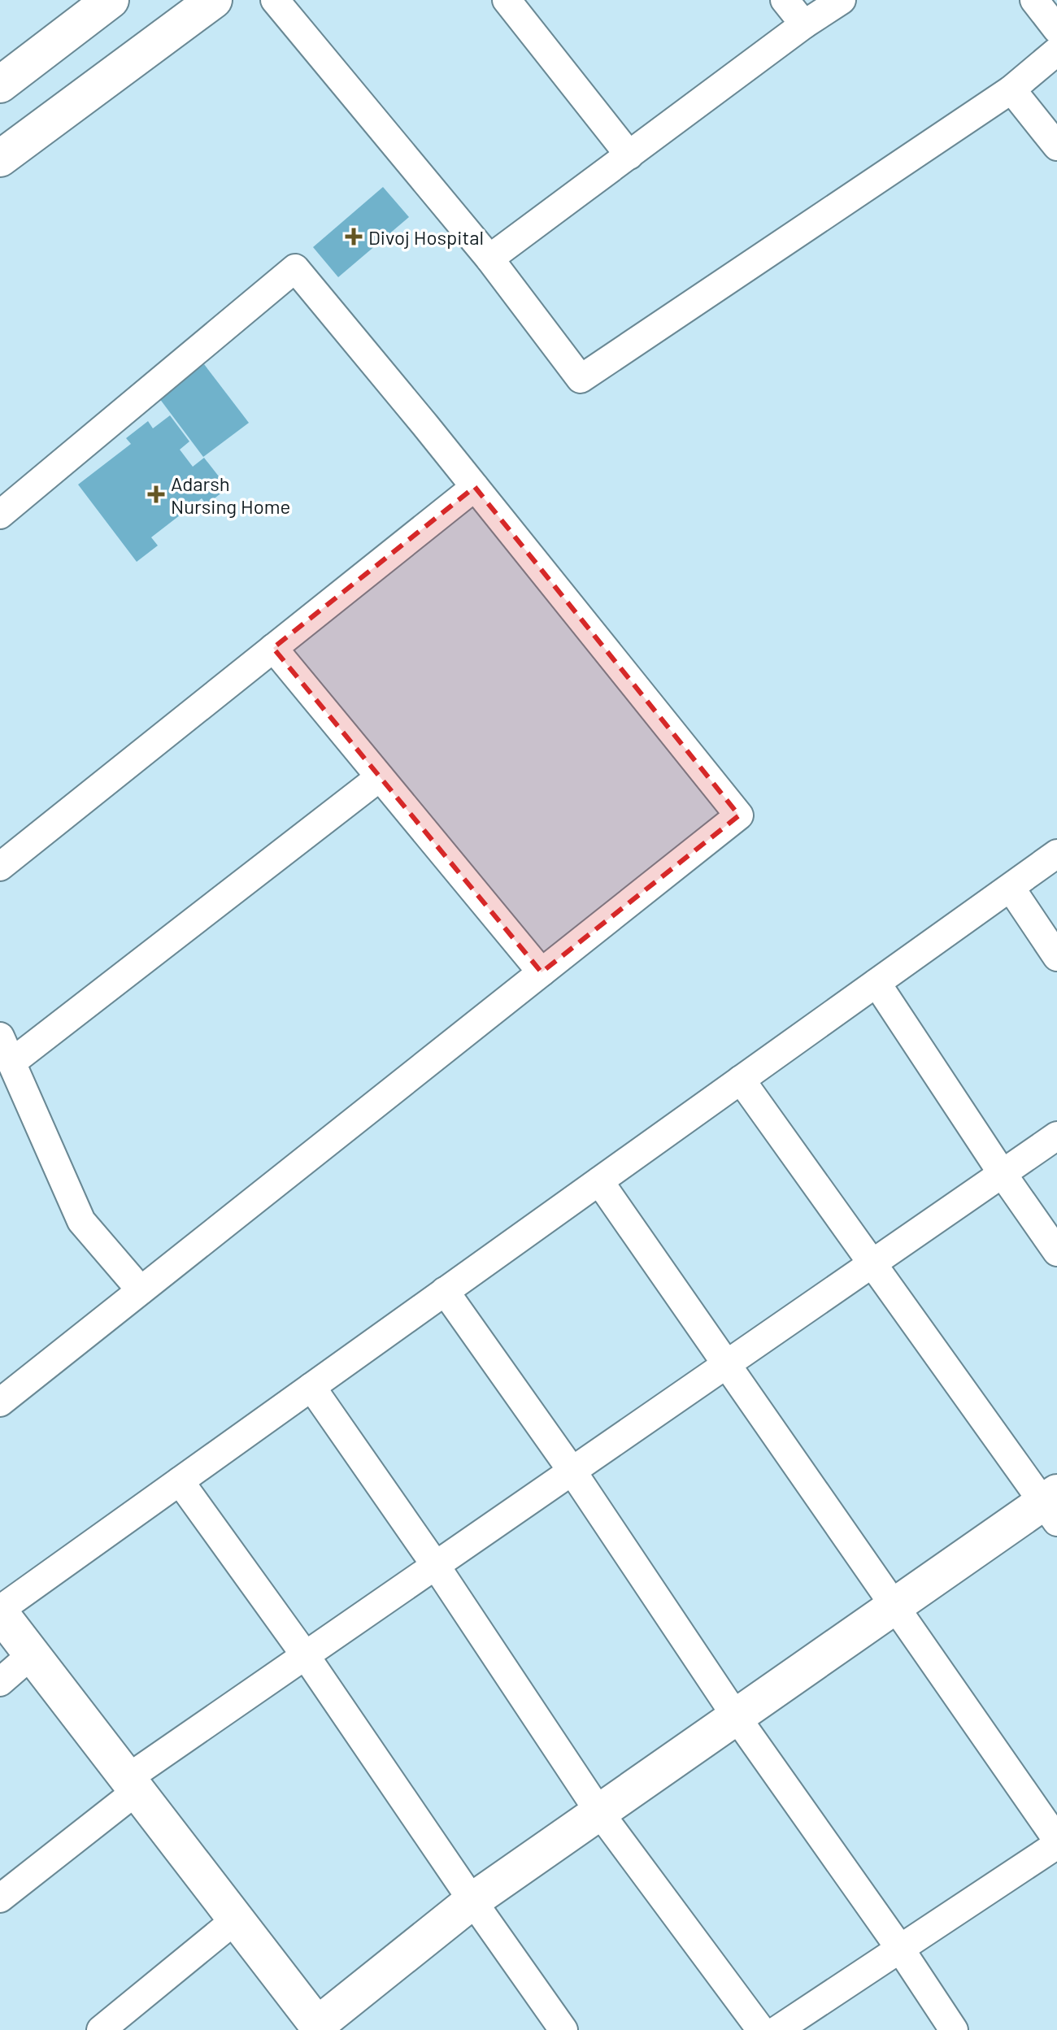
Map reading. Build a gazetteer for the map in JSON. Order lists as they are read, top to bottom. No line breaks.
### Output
{"places":{"health":["Divoj Hospital","Adarsh Nursing Home"]}}
